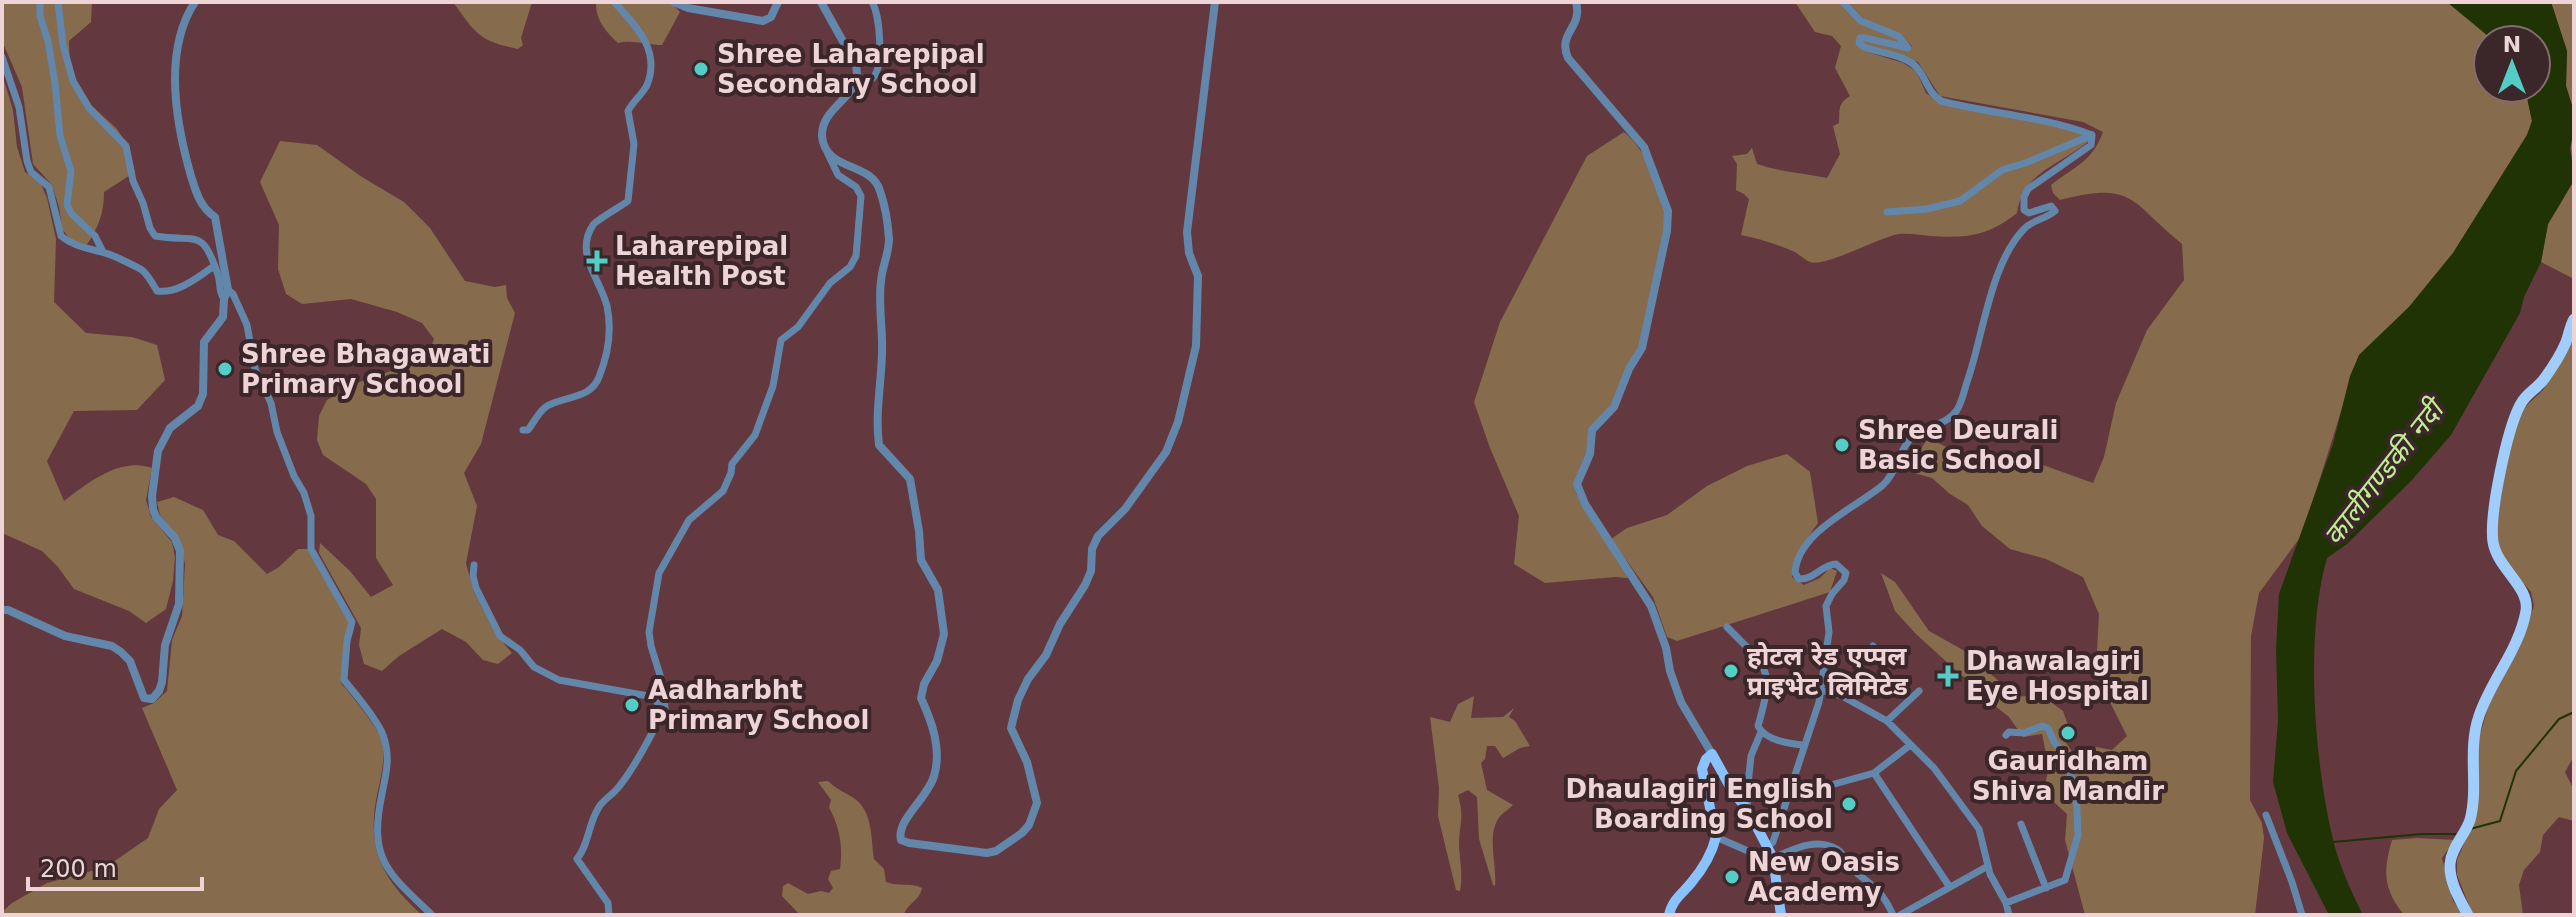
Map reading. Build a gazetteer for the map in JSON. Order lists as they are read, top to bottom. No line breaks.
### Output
{"water":["कालीगण्डकी नदी"],"places":{"other":["Shree Laharepipal Secondary School","Shree Bhagawati Primary School","Shree Deurali Basic School","होटल रेड एप्पल प्राइभेट लिमिटेड","Aadharbht Primary School","Gauridham Shiva Mandir","Dhaulagiri English Boarding School","New Oasis Academy"],"health":["Laharepipal Health Post","Dhawalagiri Eye Hospital"]},"scale_bar":"200 m","north":"top"}
